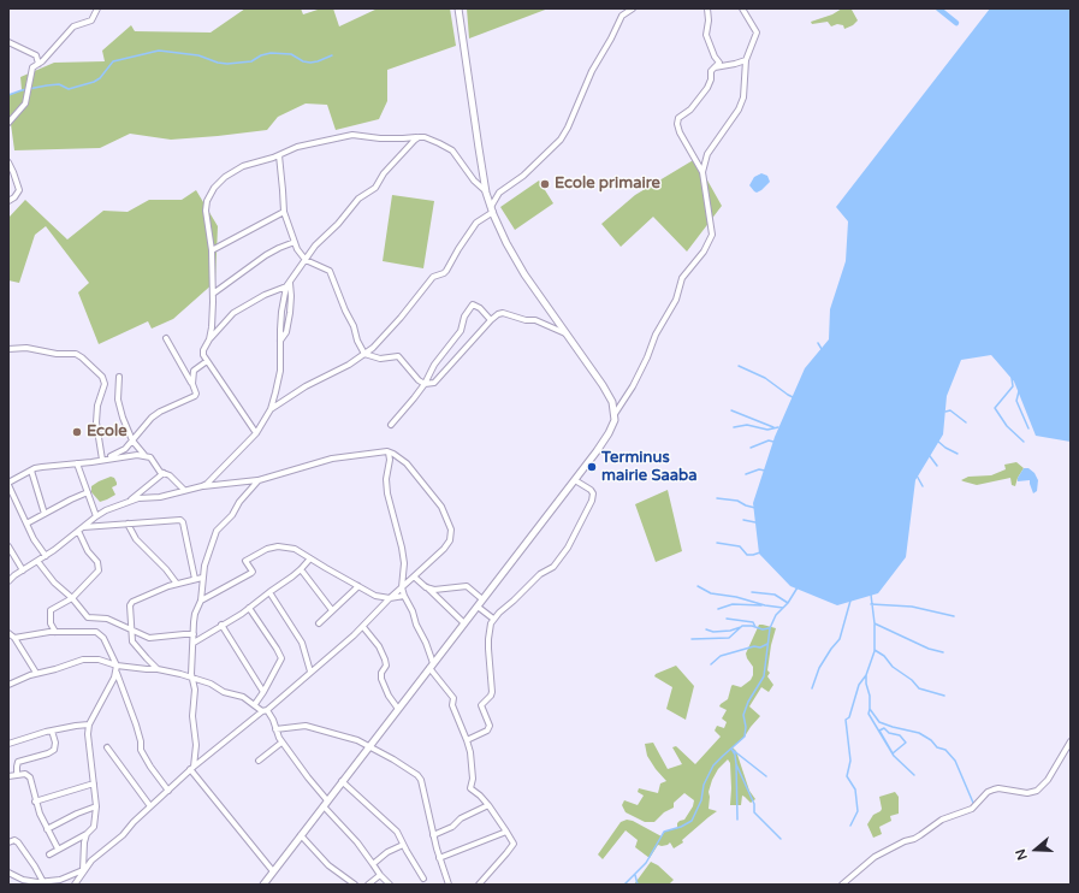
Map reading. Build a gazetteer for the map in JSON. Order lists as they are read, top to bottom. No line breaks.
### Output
{"places":["Ecole primaire","Ecole","Terminus mairie Saaba"],"north":"left"}
